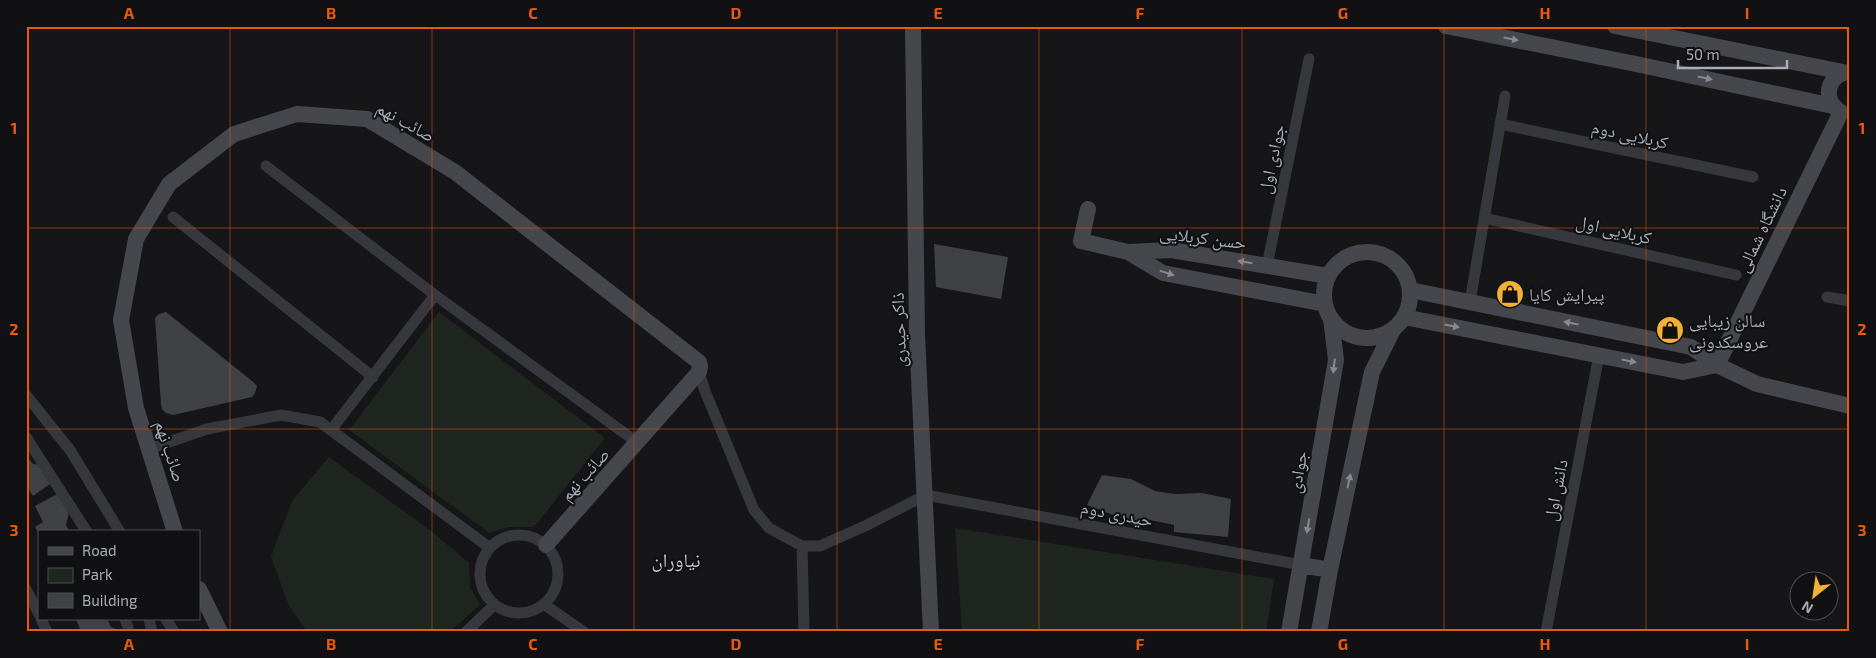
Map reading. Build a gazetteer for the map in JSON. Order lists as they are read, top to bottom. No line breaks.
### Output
{"streets":{"street":["صائب نهم","کربلایی دوم","جوادی اول","کربلایی اول","دانشگاه شمالی","حسن کربلایی","ذاکر حیدری","جوادی","دانش اول","حیدری دوم"]},"crossings":[["جوادی اول","حسن کربلایی"],["حسن کربلایی","جوادی"],["ذاکر حیدری","حیدری دوم"],["جوادی","حیدری دوم"]],"districts":["نیاوران"],"places":{"shop":["پیرایش کایا","سالن زیبایی عروسکدونی"]},"legend":["Road","Park","Building"],"scale_bar":"50 m","north":"bottom left","grid":{"columns":["A","B","C","D","E","F","G","H","I"],"rows":["1","2","3"]}}
